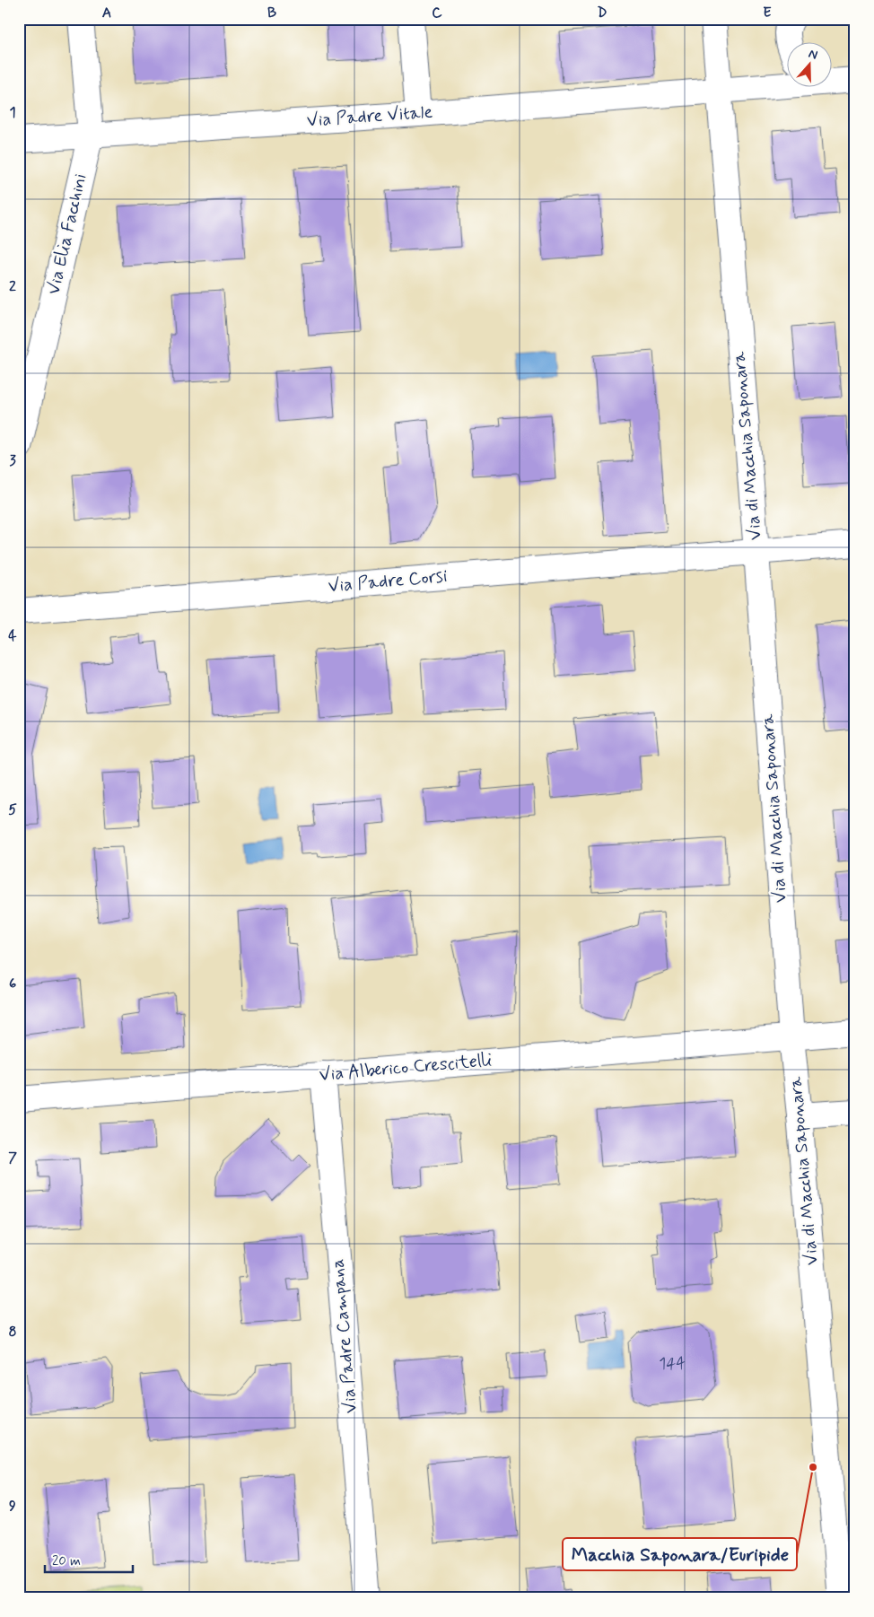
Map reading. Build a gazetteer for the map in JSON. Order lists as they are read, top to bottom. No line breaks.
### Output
{"streets":{"street":["Via Padre Vitale","Via Elia Facchini","Via di Macchia Saponara","Via Padre Corsi","Via Alberico Crescitelli","Via Padre Campana"]},"crossings":[["Via Padre Vitale","Via Elia Facchini"],["Via Padre Vitale","Via di Macchia Saponara"],["Via di Macchia Saponara","Via Padre Corsi"],["Via di Macchia Saponara","Via Alberico Crescitelli"],["Via Alberico Crescitelli","Via Padre Campana"]],"places":["Macchia Saponara/Euripide"],"house_numbers":["144"],"scale_bar":"20 m","north":"top","grid":{"columns":["A","B","C","D","E"],"rows":["1","2","3","4","5","6","7","8","9"]}}
